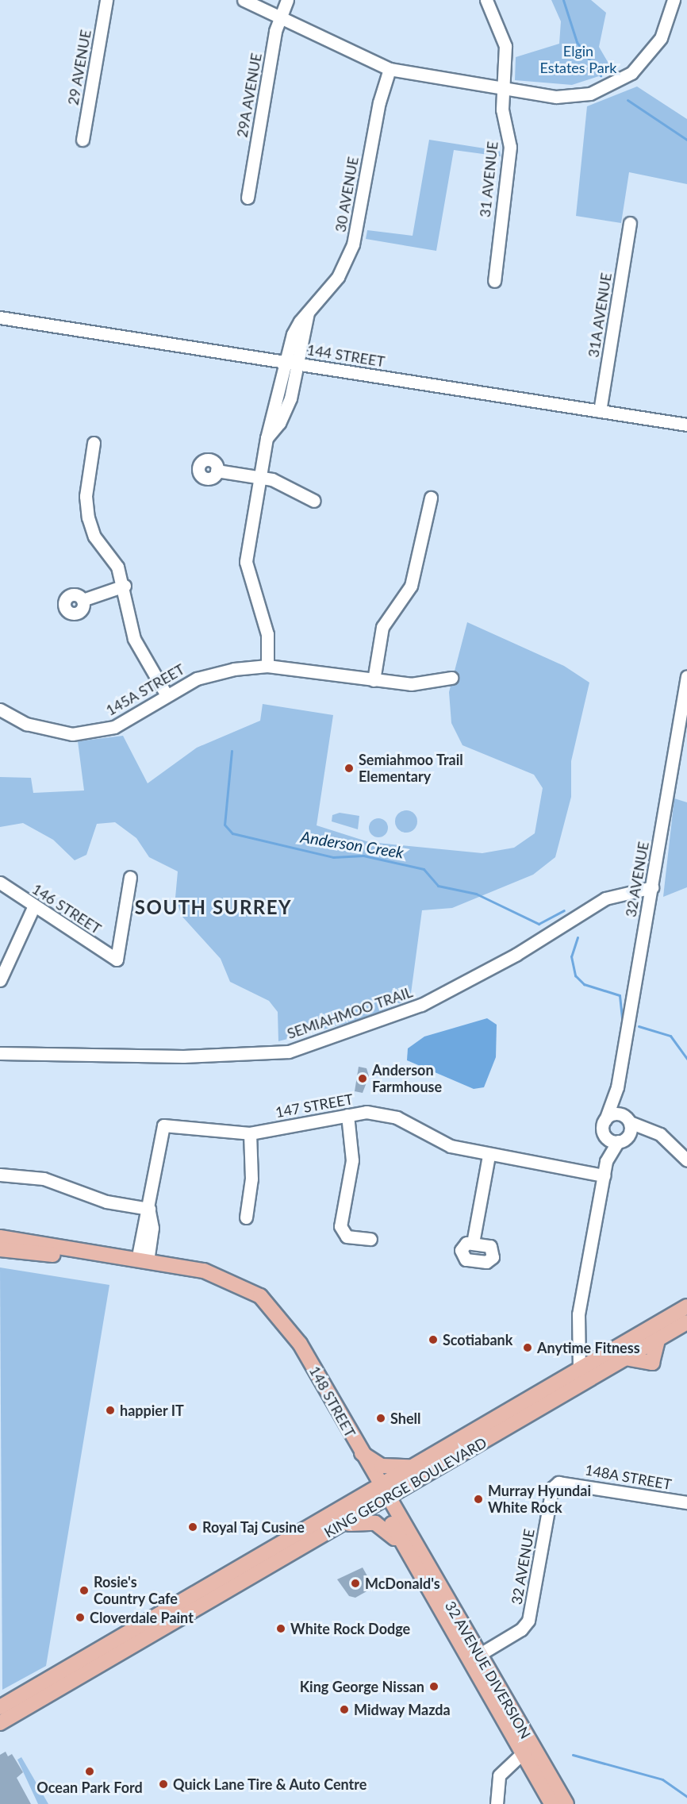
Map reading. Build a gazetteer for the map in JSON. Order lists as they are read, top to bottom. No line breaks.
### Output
{"streets":{"main road":["148 STREET","KING GEORGE BOULEVARD","32 AVENUE DIVERSION"],"street":["29 AVENUE","29A AVENUE","31 AVENUE","30 AVENUE","31A AVENUE","144 STREET","145A STREET","32 AVENUE","146 STREET","SEMIAHMOO TRAIL","147 STREET","148A STREET"]},"crossings":[["30 AVENUE","144 STREET"],["30 AVENUE","145A STREET"],["31A AVENUE","144 STREET"],["32 AVENUE","SEMIAHMOO TRAIL"],["32 AVENUE","148A STREET"],["32 AVENUE","32 AVENUE DIVERSION"],["148 STREET","KING GEORGE BOULEVARD"],["148 STREET","32 AVENUE DIVERSION"],["KING GEORGE BOULEVARD","32 AVENUE DIVERSION"]],"districts":["SOUTH SURREY"],"water":["Anderson Creek"],"parks":["Elgin Estates Park"],"places":["Semiahmoo Trail Elementary","Anderson Farmhouse","Scotiabank","Anytime Fitness","happier IT","Shell","Murray Hyundai White Rock","Royal Taj Cusine","McDonald's","Rosie's Country Cafe","Cloverdale Paint","White Rock Dodge","King George Nissan","Midway Mazda","Ocean Park Ford","Quick Lane Tire & Auto Centre"]}
